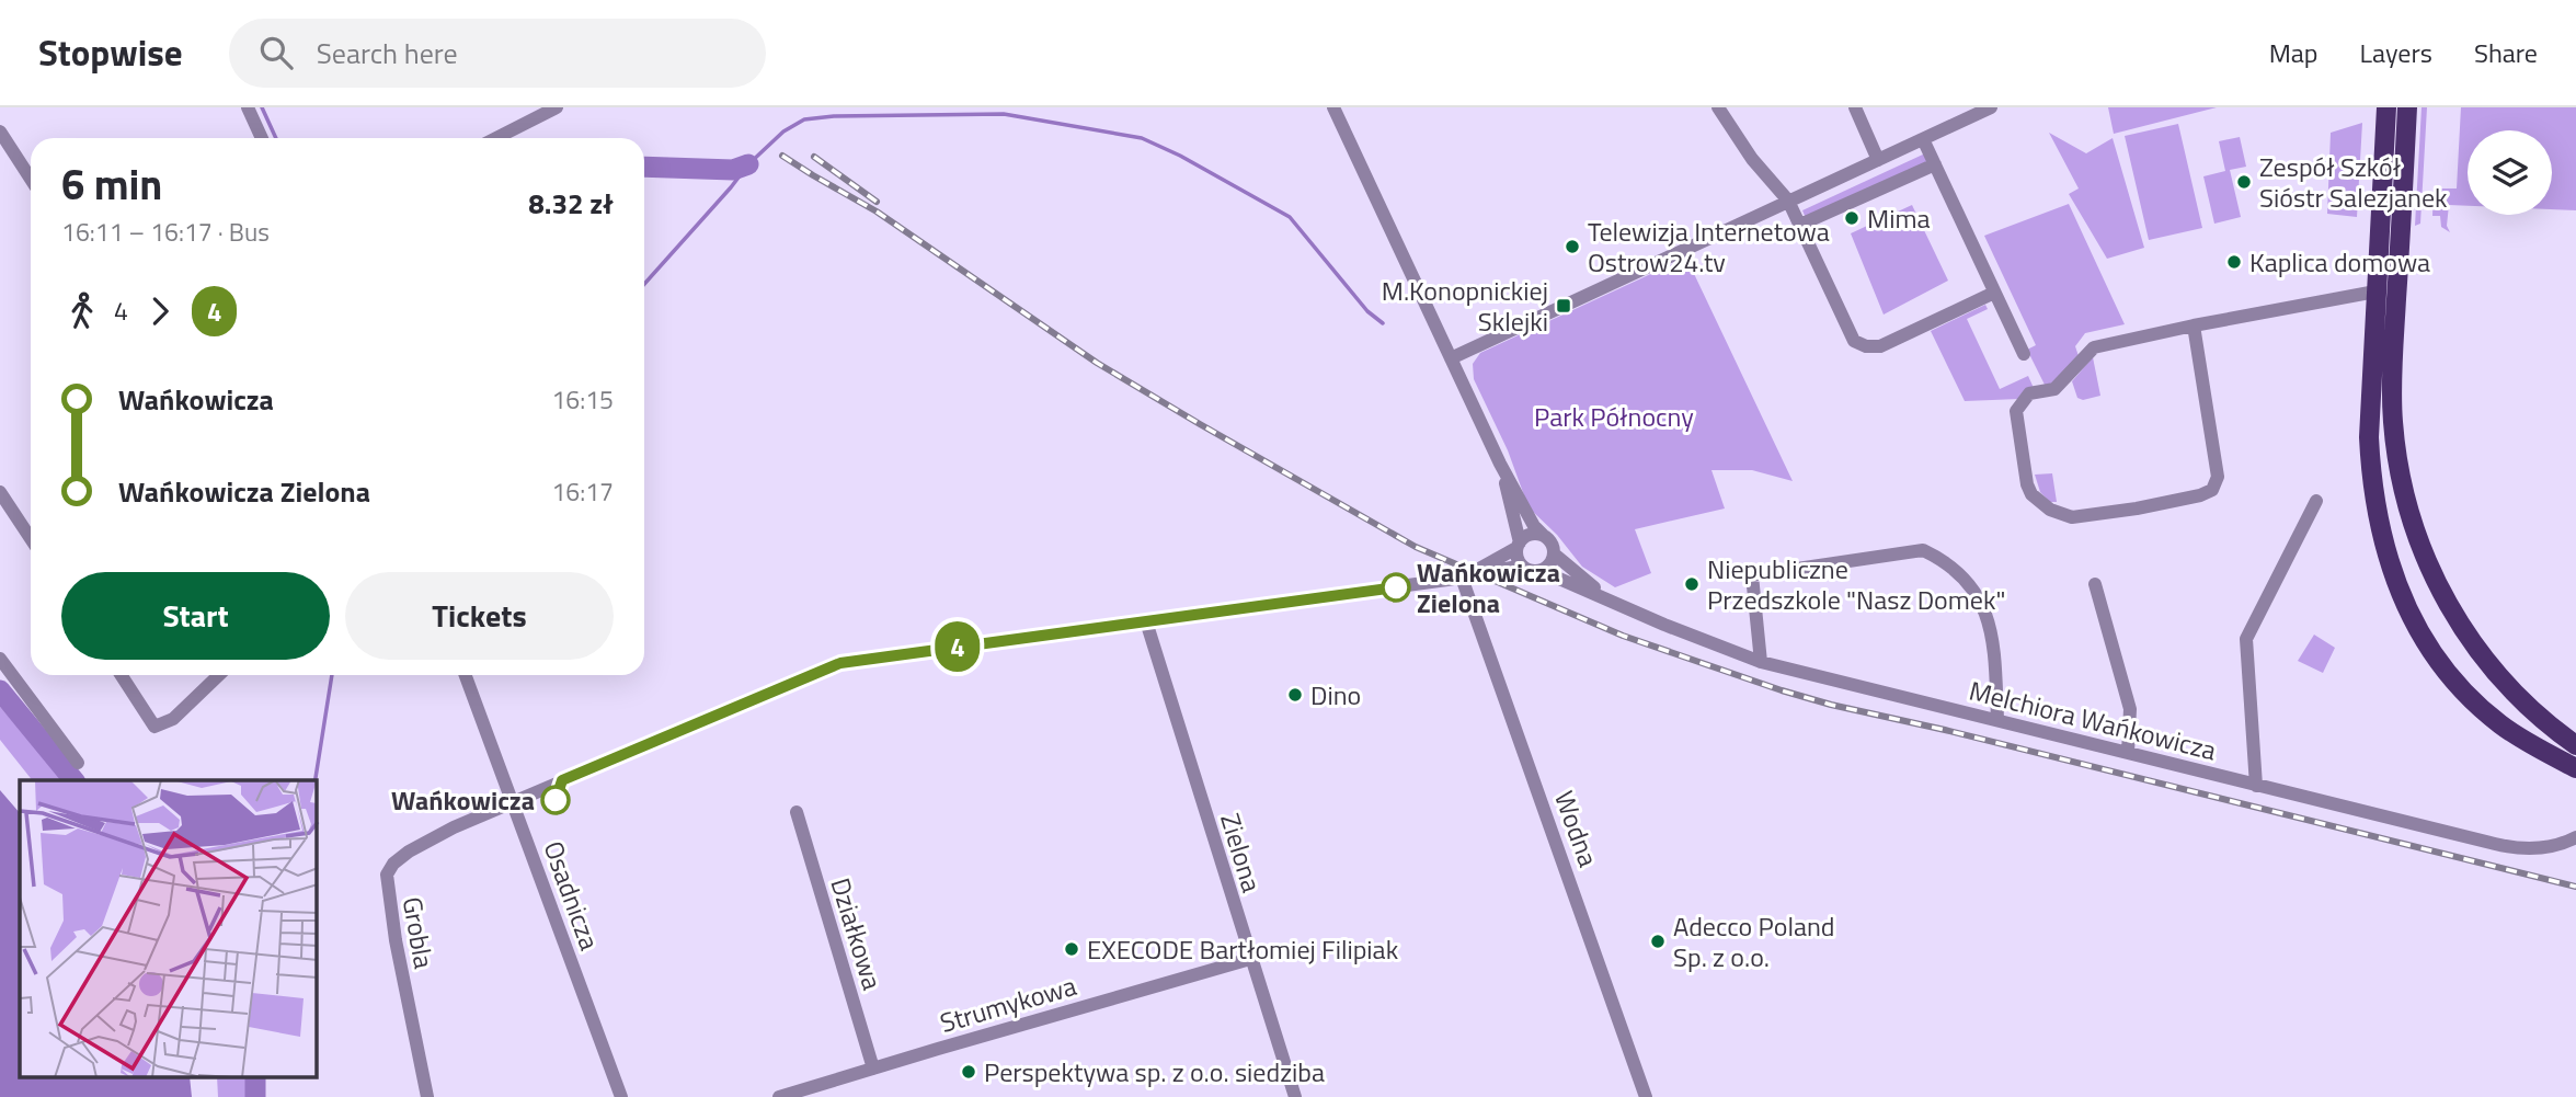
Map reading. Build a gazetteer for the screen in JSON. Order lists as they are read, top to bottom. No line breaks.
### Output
{"streets":{"street":["Melchiora Wańkowicza","Wodna","Zielona","Osadnicza","Grobla","Działkowa","Strumykowa"]},"crossings":[["Zielona","Strumykowa"],["Osadnicza","Grobla"],["Działkowa","Strumykowa"]],"parks":["Park Północny"],"places":{"other":["Zespół Szkół Sióstr Salezjanek","Mima","Telewizja Internetowa Ostrow24.tv","Kaplica domowa","Niepubliczne Przedszkole \"Nasz Domek\"","Wańkowicza Zielona","Dino","Wańkowicza","Adecco Poland Sp. z o.o.","EXECODE Bartłomiej Filipiak","Perspektywa sp. z o.o. siedziba"],"transit":["M.Konopnickiej Sklejki"]},"lines":["bus line 4"],"page":{"header":"Stopwise","search":"Search here","nav":["Map","Layers","Share"],"on_map":"4","heading":["6 min","16:11 – 16:17 · Bus","8.32 zł"],"legs":["4","4"],"list":[{"name":"Wańkowicza","value":"16:15"},{"name":"Wańkowicza Zielona","value":"16:17"}],"buttons":["Start","Tickets"]}}
